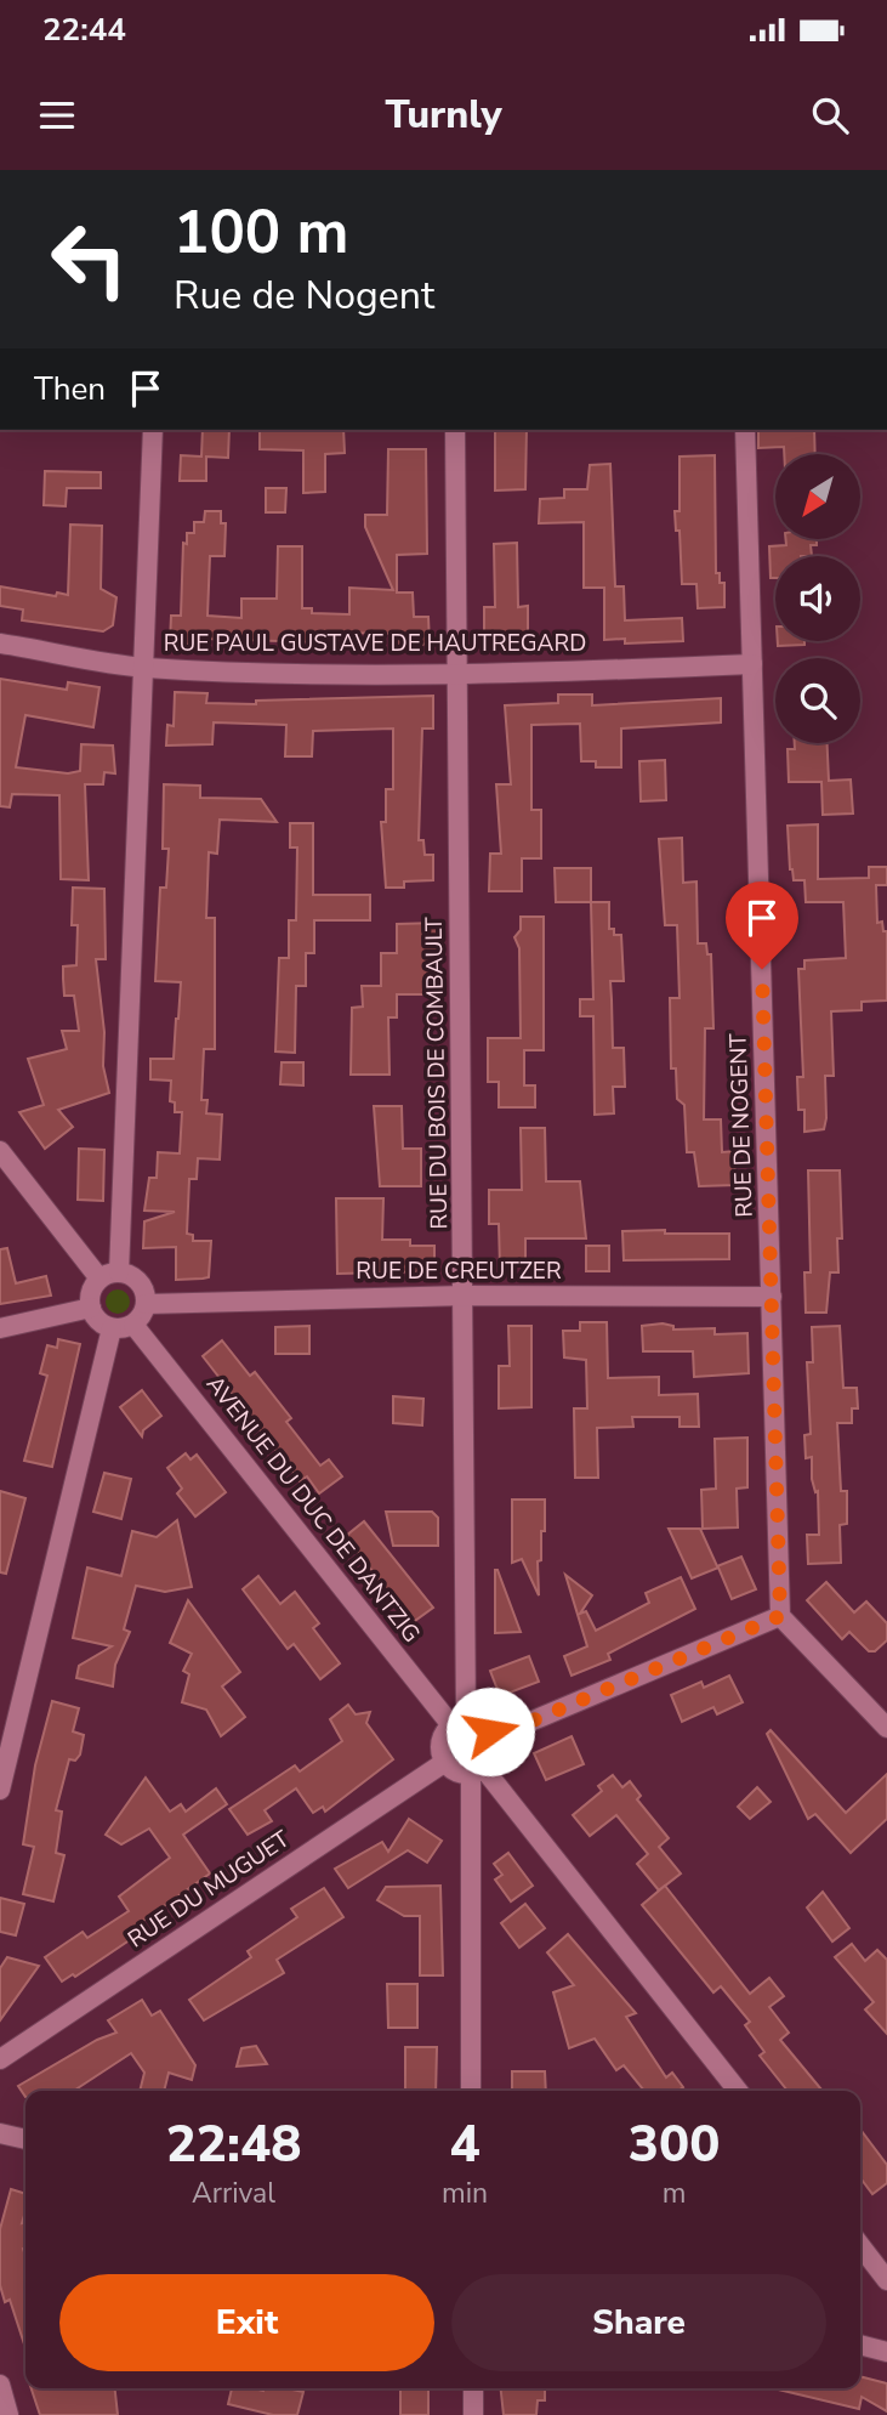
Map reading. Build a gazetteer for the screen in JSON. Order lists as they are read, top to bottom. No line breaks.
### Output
{"streets":{"street":["RUE PAUL GUSTAVE DE HAUTREGARD","RUE DU BOIS DE COMBAULT","RUE DE NOGENT","RUE DE CREUTZER","AVENUE DU DUC DE DANTZIG","RUE DU MUGUET"]},"crossings":[["RUE PAUL GUSTAVE DE HAUTREGARD","RUE DU BOIS DE COMBAULT"],["RUE PAUL GUSTAVE DE HAUTREGARD","RUE DE NOGENT"],["RUE DU BOIS DE COMBAULT","RUE DE CREUTZER"],["RUE DU BOIS DE COMBAULT","AVENUE DU DUC DE DANTZIG"],["RUE DU BOIS DE COMBAULT","RUE DU MUGUET"],["RUE DE NOGENT","RUE DE CREUTZER"],["RUE DE CREUTZER","AVENUE DU DUC DE DANTZIG"],["AVENUE DU DUC DE DANTZIG","RUE DU MUGUET"]],"north":"bottom left","page":{"status":"22:44","header":"Turnly","turn":["100 m","Rue de Nogent"],"then":"Then","eta":["22:48","Arrival","4","min","300","m"],"buttons":["Exit","Share"]}}
